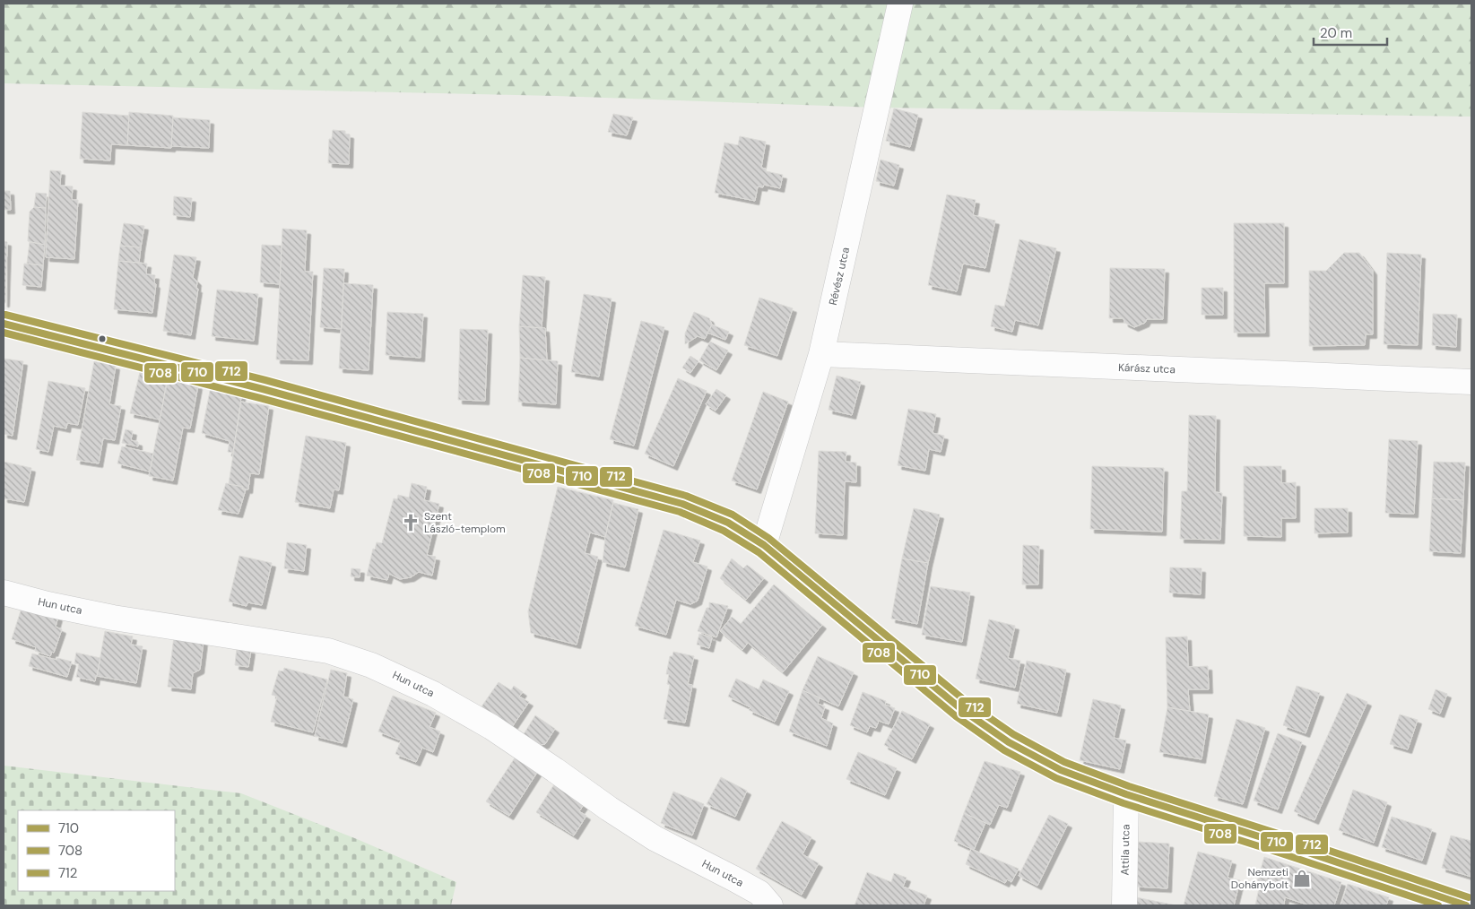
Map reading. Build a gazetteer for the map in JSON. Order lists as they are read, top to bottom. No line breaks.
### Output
{"streets":{"street":["Révész utca","Kárász utca","Hun utca","Attila utca"]},"crossings":[["Révész utca","Kárász utca"]],"places":{"church":["Szent László-templom"],"shop":["Nemzeti Dohánybolt"]},"lines":["transit line 712","transit line 710","transit line 708"],"legend":["710","708","712"],"scale_bar":"20 m"}
